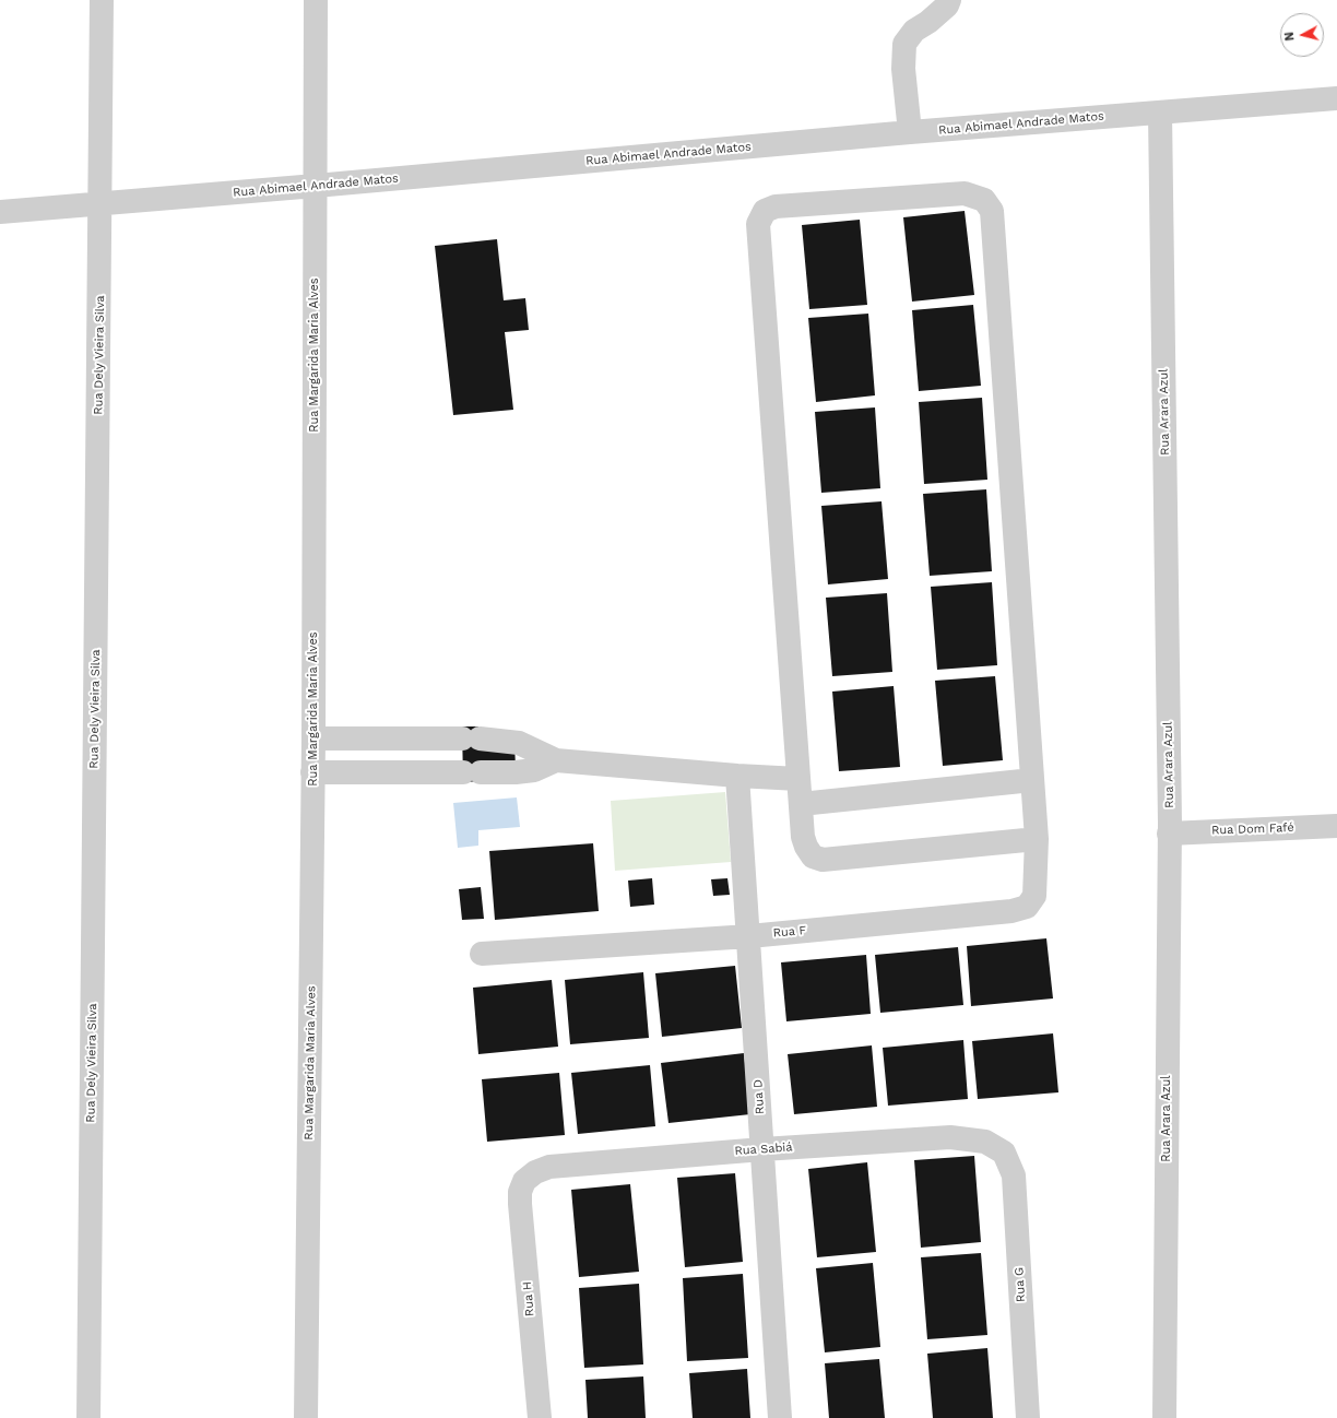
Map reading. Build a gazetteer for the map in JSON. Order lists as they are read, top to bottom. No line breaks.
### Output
{"streets":{"street":["Rua Abimael Andrade Matos","Rua Dely Vieira Silva","Rua Margarida Maria Alves","Rua Arara Azul","Rua Dom Fafé","Rua F","Rua D","Rua Sabiá","Rua G","Rua H"]},"crossings":[["Rua Abimael Andrade Matos","Rua Dely Vieira Silva"],["Rua Abimael Andrade Matos","Rua Margarida Maria Alves"],["Rua Abimael Andrade Matos","Rua Arara Azul"],["Rua Arara Azul","Rua Dom Fafé"],["Rua F","Rua D"],["Rua D","Rua Sabiá"],["Rua Sabiá","Rua G"],["Rua Sabiá","Rua H"]],"north":"left"}
